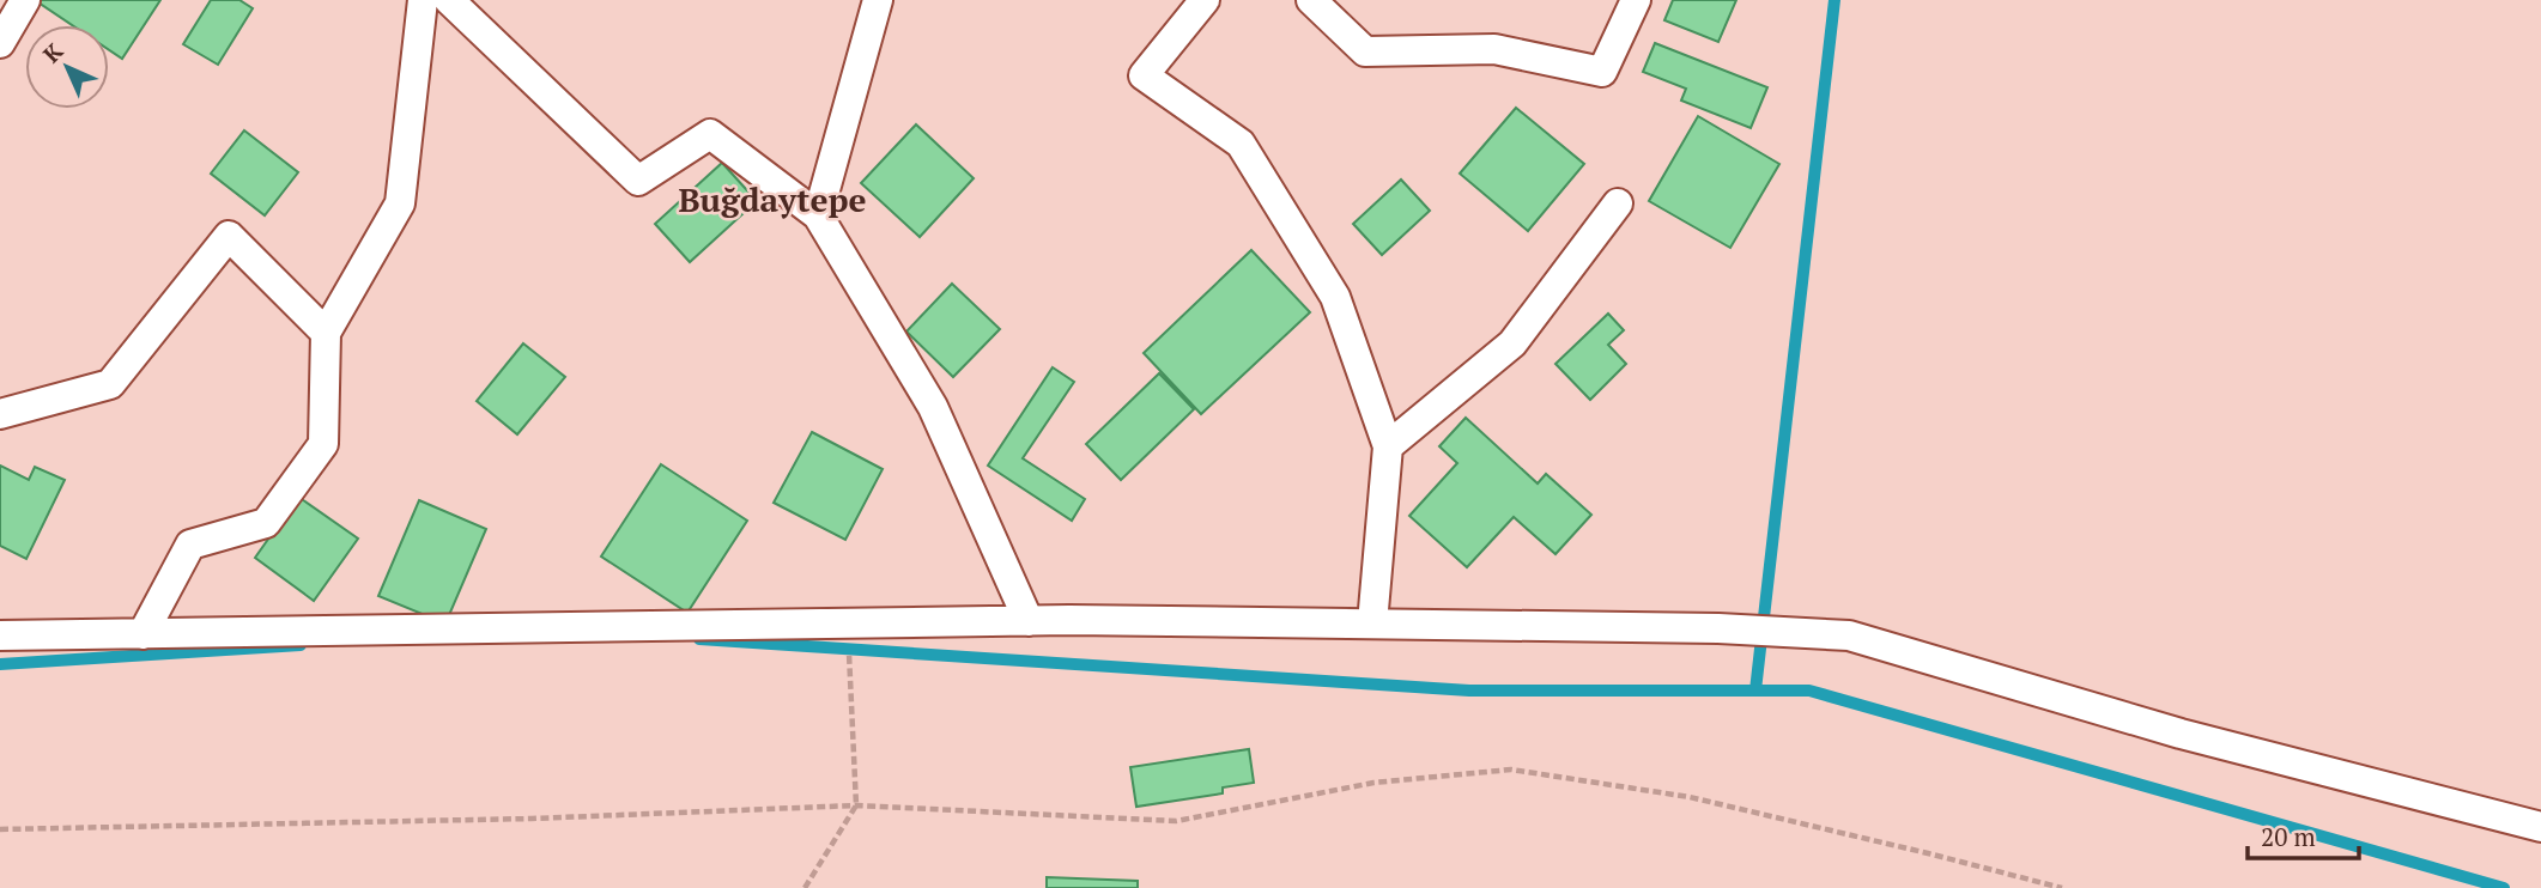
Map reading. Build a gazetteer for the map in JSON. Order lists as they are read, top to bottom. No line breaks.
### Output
{"districts":["Buğdaytepe"],"scale_bar":"20 m","north":"top left"}
